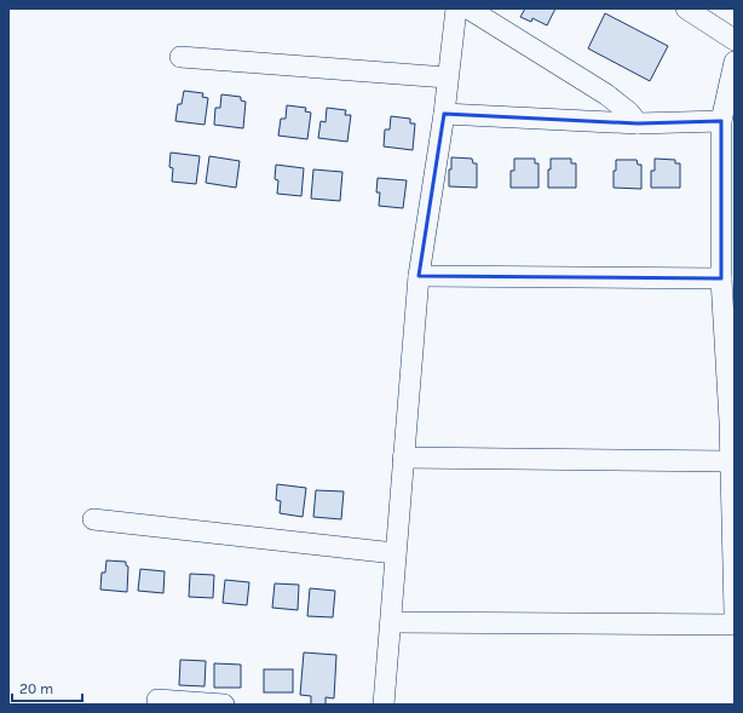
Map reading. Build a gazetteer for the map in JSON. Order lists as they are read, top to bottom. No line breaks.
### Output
{"scale_bar":"20 m"}
